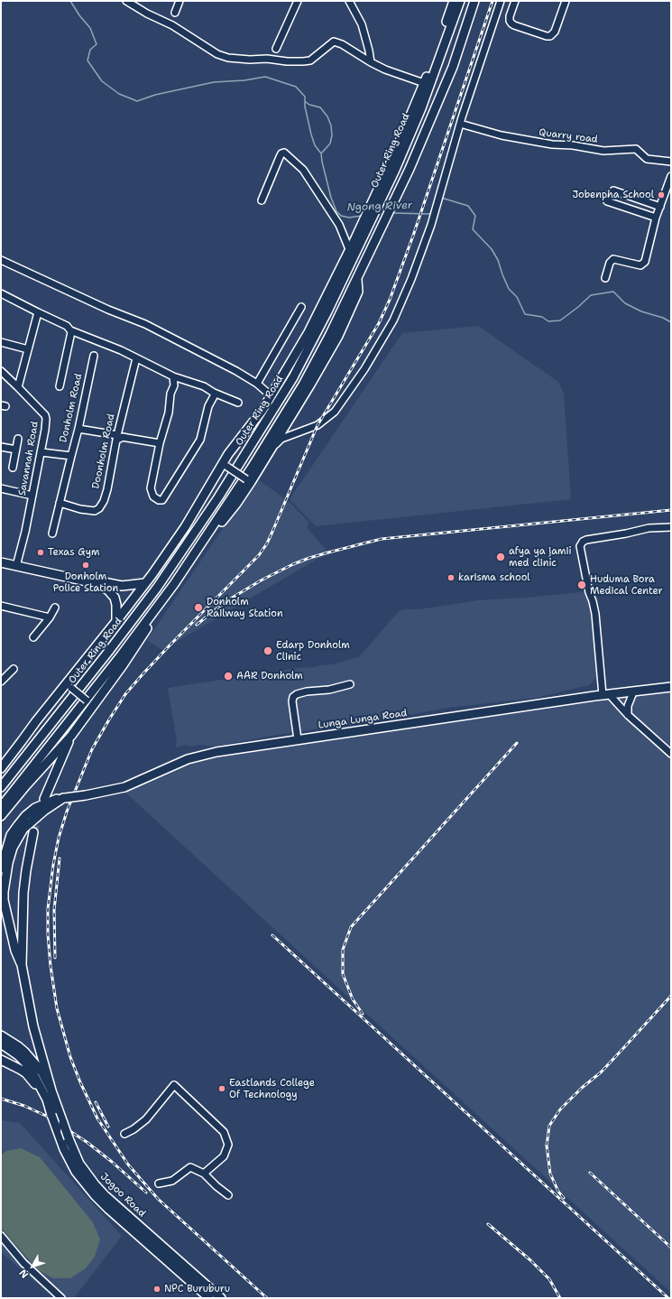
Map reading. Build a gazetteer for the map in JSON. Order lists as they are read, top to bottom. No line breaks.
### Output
{"streets":{"main road":["Outer Ring Road","Lunga Lunga Road","Jogoo Road"],"street":["Quarry road","Donholm Road","Doonholm Road","Savannah Road"]},"crossings":[["Donholm Road","Savannah Road"]],"water":["Ngong River"],"places":["Jobenpha School","Texas Gym","afya ya jamii med clinic","Donholm Police Station","karisma school","Huduma Bora Medical Center","Donholm Railway Station","Edarp Donholm Clinic","AAR Donholm","Eastlands College Of Technology","NPC Buruburu"],"north":"bottom left"}
